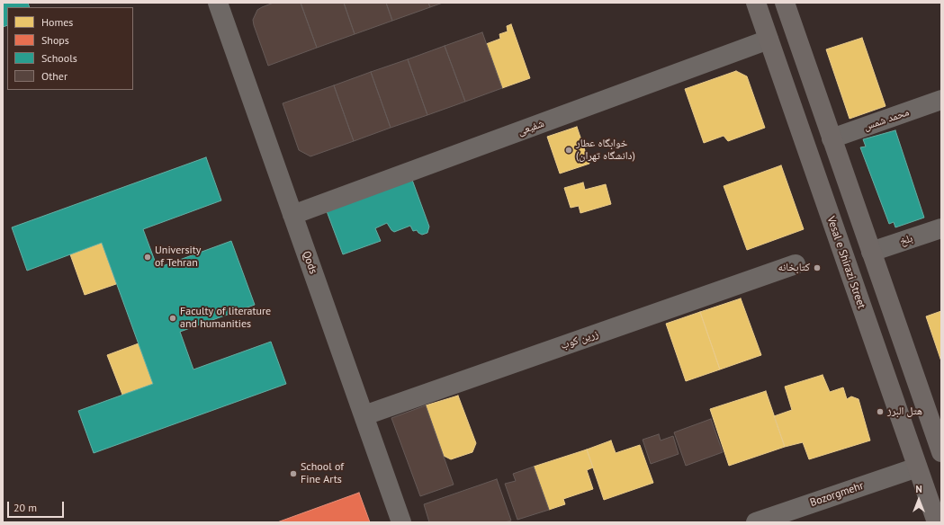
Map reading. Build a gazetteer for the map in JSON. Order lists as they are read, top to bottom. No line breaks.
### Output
{"streets":{"main road":["Vesal e Shirazi Street"],"street":["محمد شمس","شفیعی","بلخ","Qods","زرین کوب","Bozorgmehr"]},"crossings":[["شفیعی","Qods"],["شفیعی","Vesal e Shirazi Street"],["Qods","زرین کوب"],["Vesal e Shirazi Street","Bozorgmehr"]],"places":["خوابگاه عطار (دانشگاه تهران)","University of Tehran","کتابخانه","Faculty of literature and humanities","هتل البرز","School of Fine Arts"],"legend":["Homes","Shops","Schools","Other"],"scale_bar":"20 m","north":"top"}
